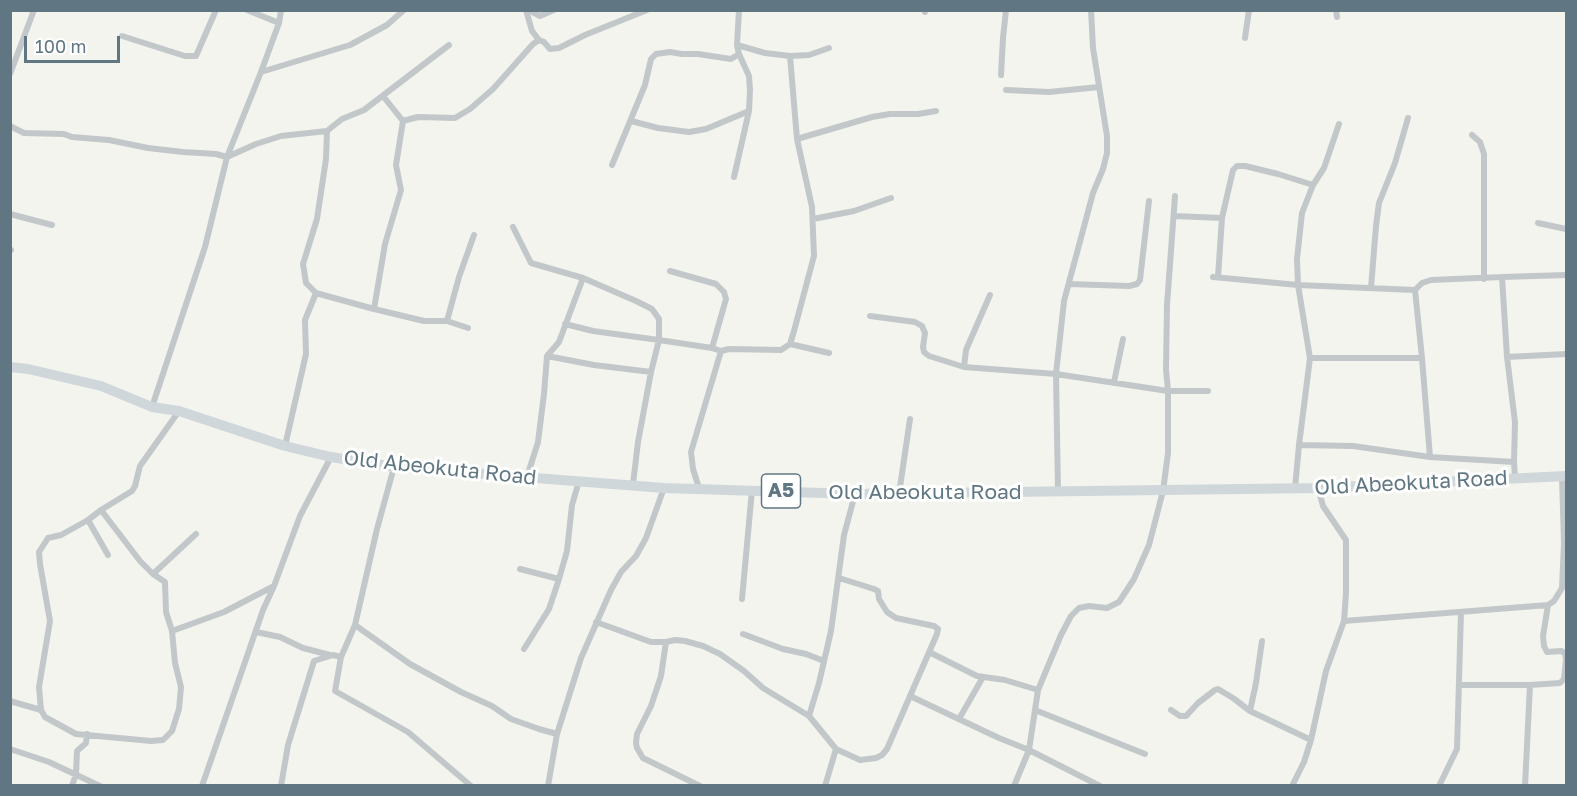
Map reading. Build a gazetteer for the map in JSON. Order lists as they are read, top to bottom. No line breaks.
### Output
{"streets":{"highway":["Old Abeokuta Road","A5"]},"scale_bar":"100 m"}
